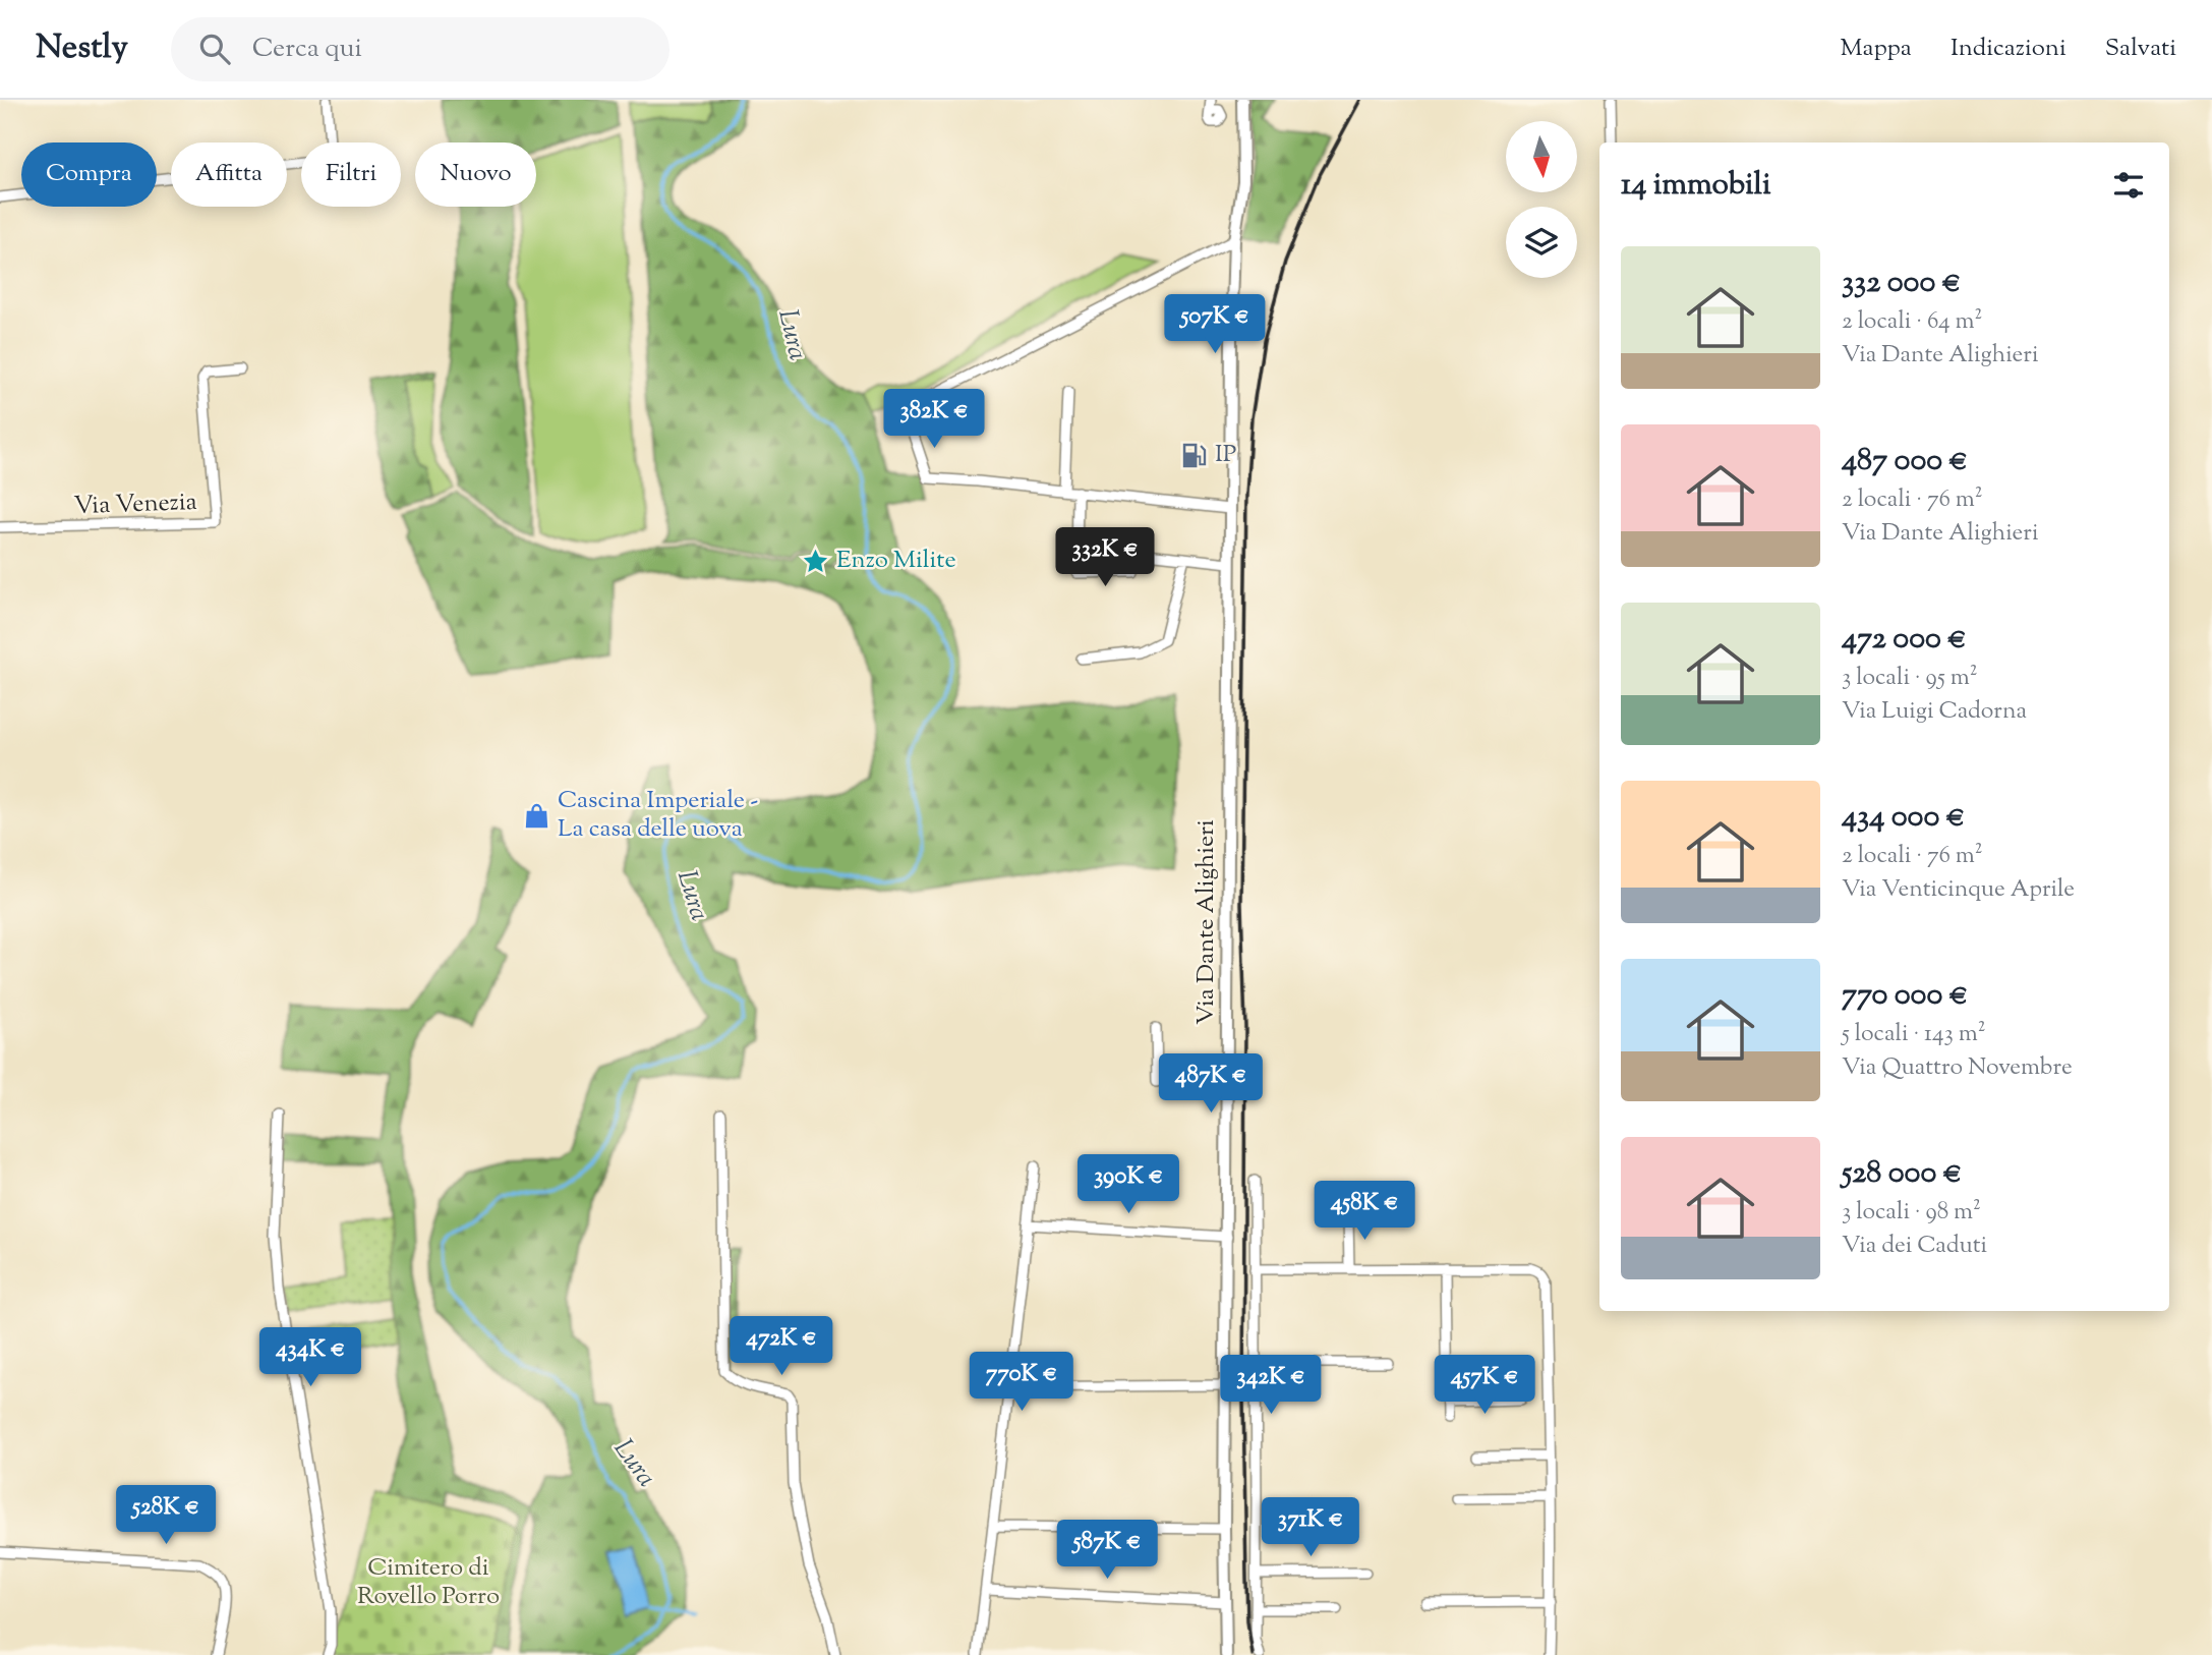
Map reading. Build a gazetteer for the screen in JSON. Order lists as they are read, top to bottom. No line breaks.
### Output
{"streets":{"street":["Via Venezia","Via Dante Alighieri"]},"water":["Lura"],"parks":["Cimitero di Rovello Porro"],"places":{"fuel station":["IP"],"place":["Enzo Milite"],"shop":["Cascina Imperiale - La casa delle uova"]},"north":"bottom","page":{"header":"Nestly","search":"Cerca qui","nav":["Mappa","Indicazioni","Salvati"],"chip":["Compra","Affitta","Filtri","Nuovo"],"heading":"14 immobili","list":[{"name":"332 000 €","note":"2 locali · 64 m² · Via Dante Alighieri"},{"name":"487 000 €","note":"2 locali · 76 m² · Via Dante Alighieri"},{"name":"472 000 €","note":"3 locali · 95 m² · Via Luigi Cadorna"},{"name":"434 000 €","note":"2 locali · 76 m² · Via Venticinque Aprile"},{"name":"770 000 €","note":"5 locali · 143 m² · Via Quattro Novembre"},{"name":"528 000 €","note":"3 locali · 98 m² · Via dei Caduti"}],"price":["507K €","382K €","332K €","487K €","390K €","458K €","472K €","434K €","770K €","342K €","457K €","528K €","371K €","587K €"]}}
